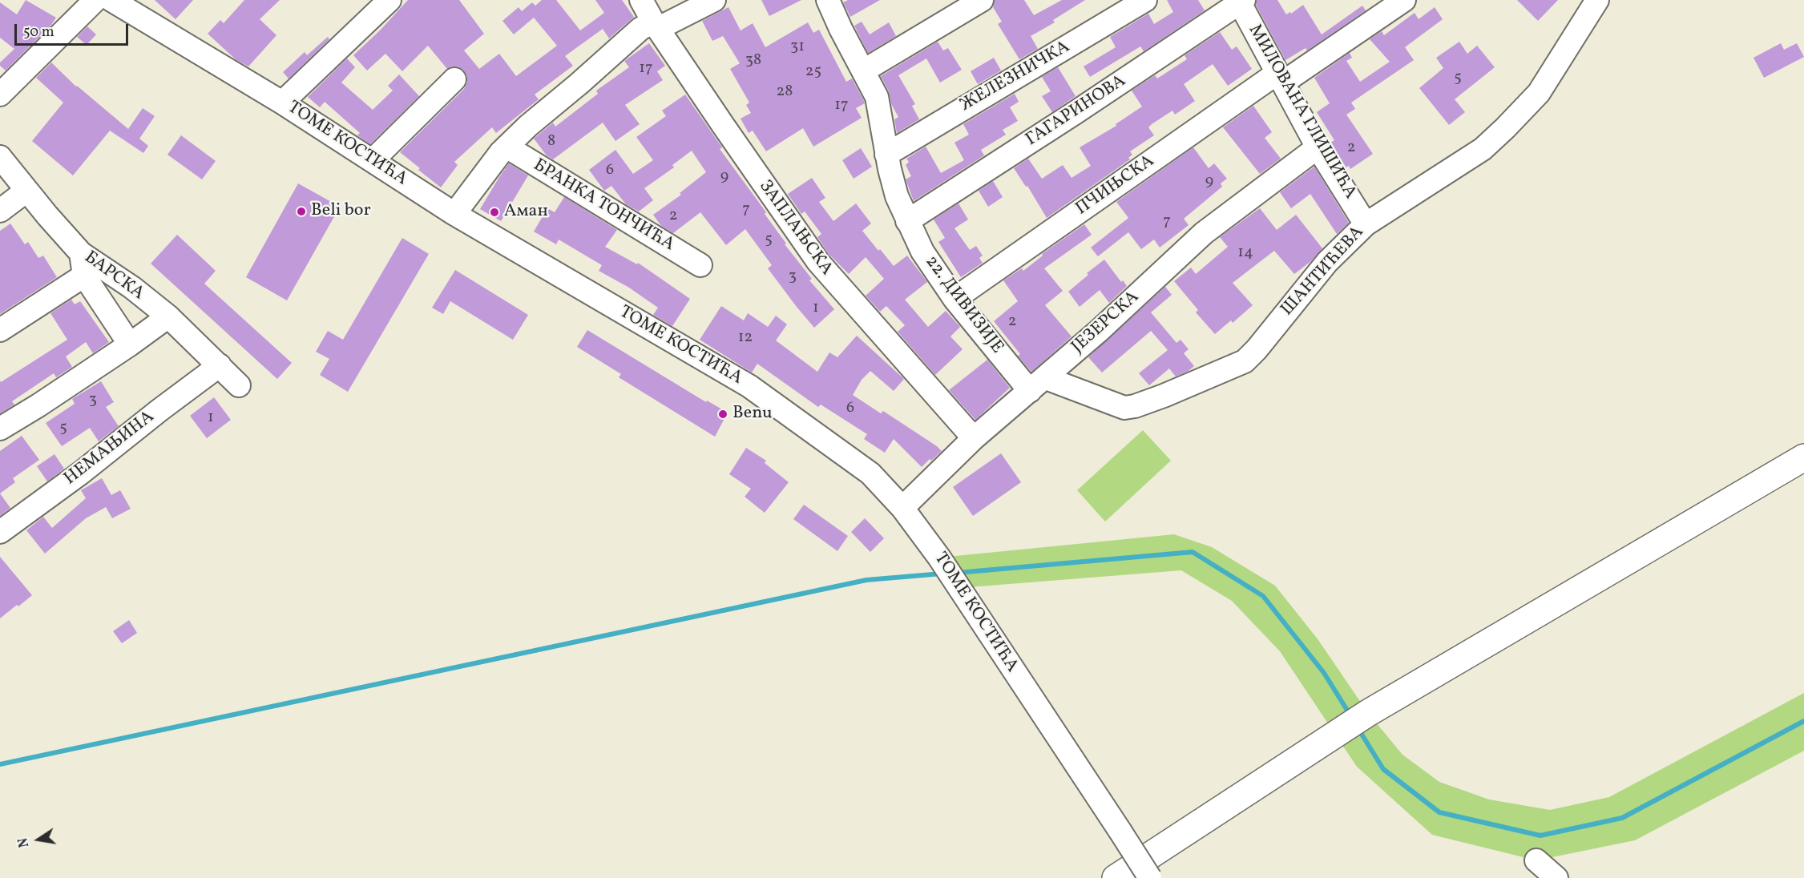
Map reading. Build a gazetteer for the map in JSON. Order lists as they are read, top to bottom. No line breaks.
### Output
{"streets":{"street":["ЖЕЛЕЗНИЧКА","ГАГАРИНОВА","МИЛОВАНА ГЛИШИЋА","ТОМЕ КОСТИЋА","ПЧИЊСКА","БРАНКА ТОНЧИЋА","ЗАПЛАЊСКА","ШАНТИЋЕВА","БАРСКА","22. ДИВИЗИЈЕ","ЈЕЗЕРСКА","НЕМАЊИНА"]},"crossings":[["ЖЕЛЕЗНИЧКА","22. ДИВИЗИЈЕ"],["ГАГАРИНОВА","МИЛОВАНА ГЛИШИЋА"],["ГАГАРИНОВА","22. ДИВИЗИЈЕ"],["МИЛОВАНА ГЛИШИЋА","ПЧИЊСКА"],["МИЛОВАНА ГЛИШИЋА","ШАНТИЋЕВА"],["МИЛОВАНА ГЛИШИЋА","ЈЕЗЕРСКА"],["ТОМЕ КОСТИЋА","ЈЕЗЕРСКА"],["ПЧИЊСКА","22. ДИВИЗИЈЕ"],["ЗАПЛАЊСКА","ЈЕЗЕРСКА"],["ШАНТИЋЕВА","22. ДИВИЗИЈЕ"],["ШАНТИЋЕВА","ЈЕЗЕРСКА"],["БАРСКА","НЕМАЊИНА"],["22. ДИВИЗИЈЕ","ЈЕЗЕРСКА"]],"places":["Beli bor","Аман","Benu"],"house_numbers":["31","38","17","25","5","28","17","8","2","6","9","9","7","2","7","5","14","3","1","2","12","3","6","1","5"],"scale_bar":"50 m","north":"left"}
